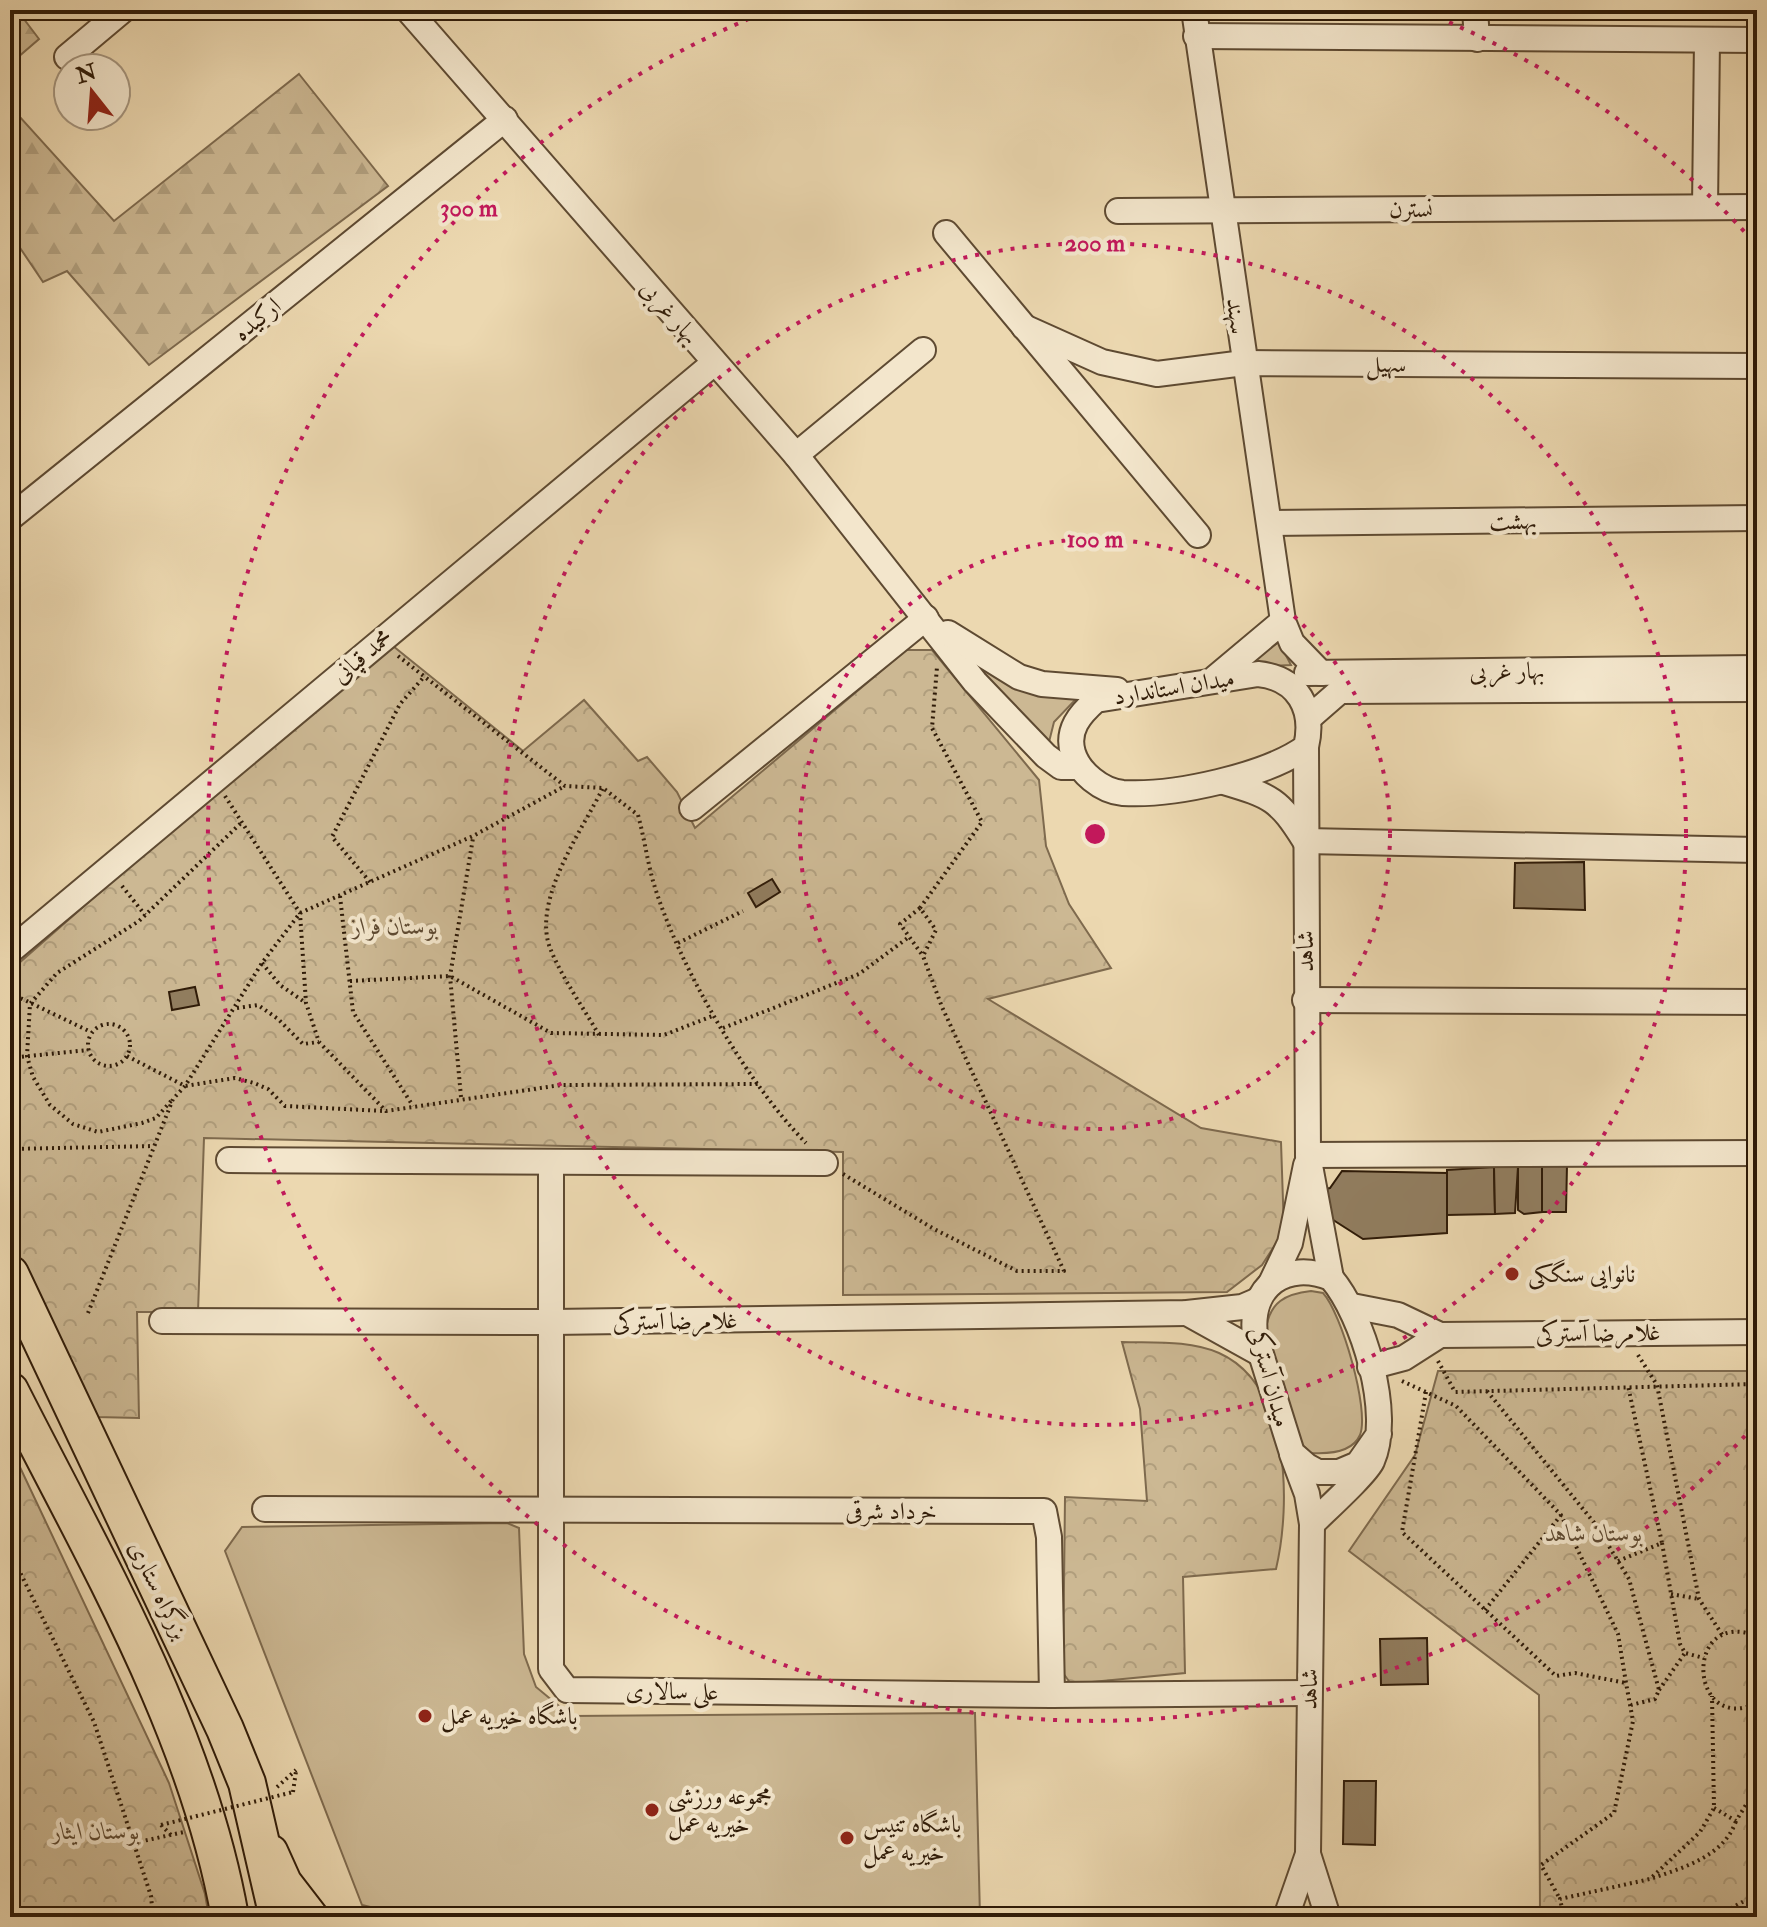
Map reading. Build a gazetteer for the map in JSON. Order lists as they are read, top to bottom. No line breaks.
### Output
{"streets":{"highway":["بزرگراه ستاری"],"street":["نسترن","بهار غربی","سهند","ارکیده","سهیل","بهشت","محمد قپانی","میدان استاندارد","شاهد","غلامرضا آسترکی","میدان آسترکی","خرداد شرقی","علی سالاری"]},"crossings":[["نسترن","سهند"],["بهار غربی","ارکیده"],["بهار غربی","محمد قپانی"],["بهار غربی","میدان استاندارد"],["سهند","سهیل"],["سهند","بهشت"],["شاهد","غلامرضا آسترکی"],["شاهد","میدان آسترکی"],["شاهد","علی سالاری"],["غلامرضا آسترکی","میدان آسترکی"],["غلامرضا آسترکی","علی سالاری"],["خرداد شرقی","علی سالاری"]],"parks":["بوستان فراز","بوستان شاهد","بوستان ایثار"],"places":["نانوایی سنگکی","باشگاه خیریه عمل","مجموعه ورزشی خیریه عمل","باشگاه تنیس خیریه عمل"],"north":"top","rings":["300 m","200 m","100 m"]}
